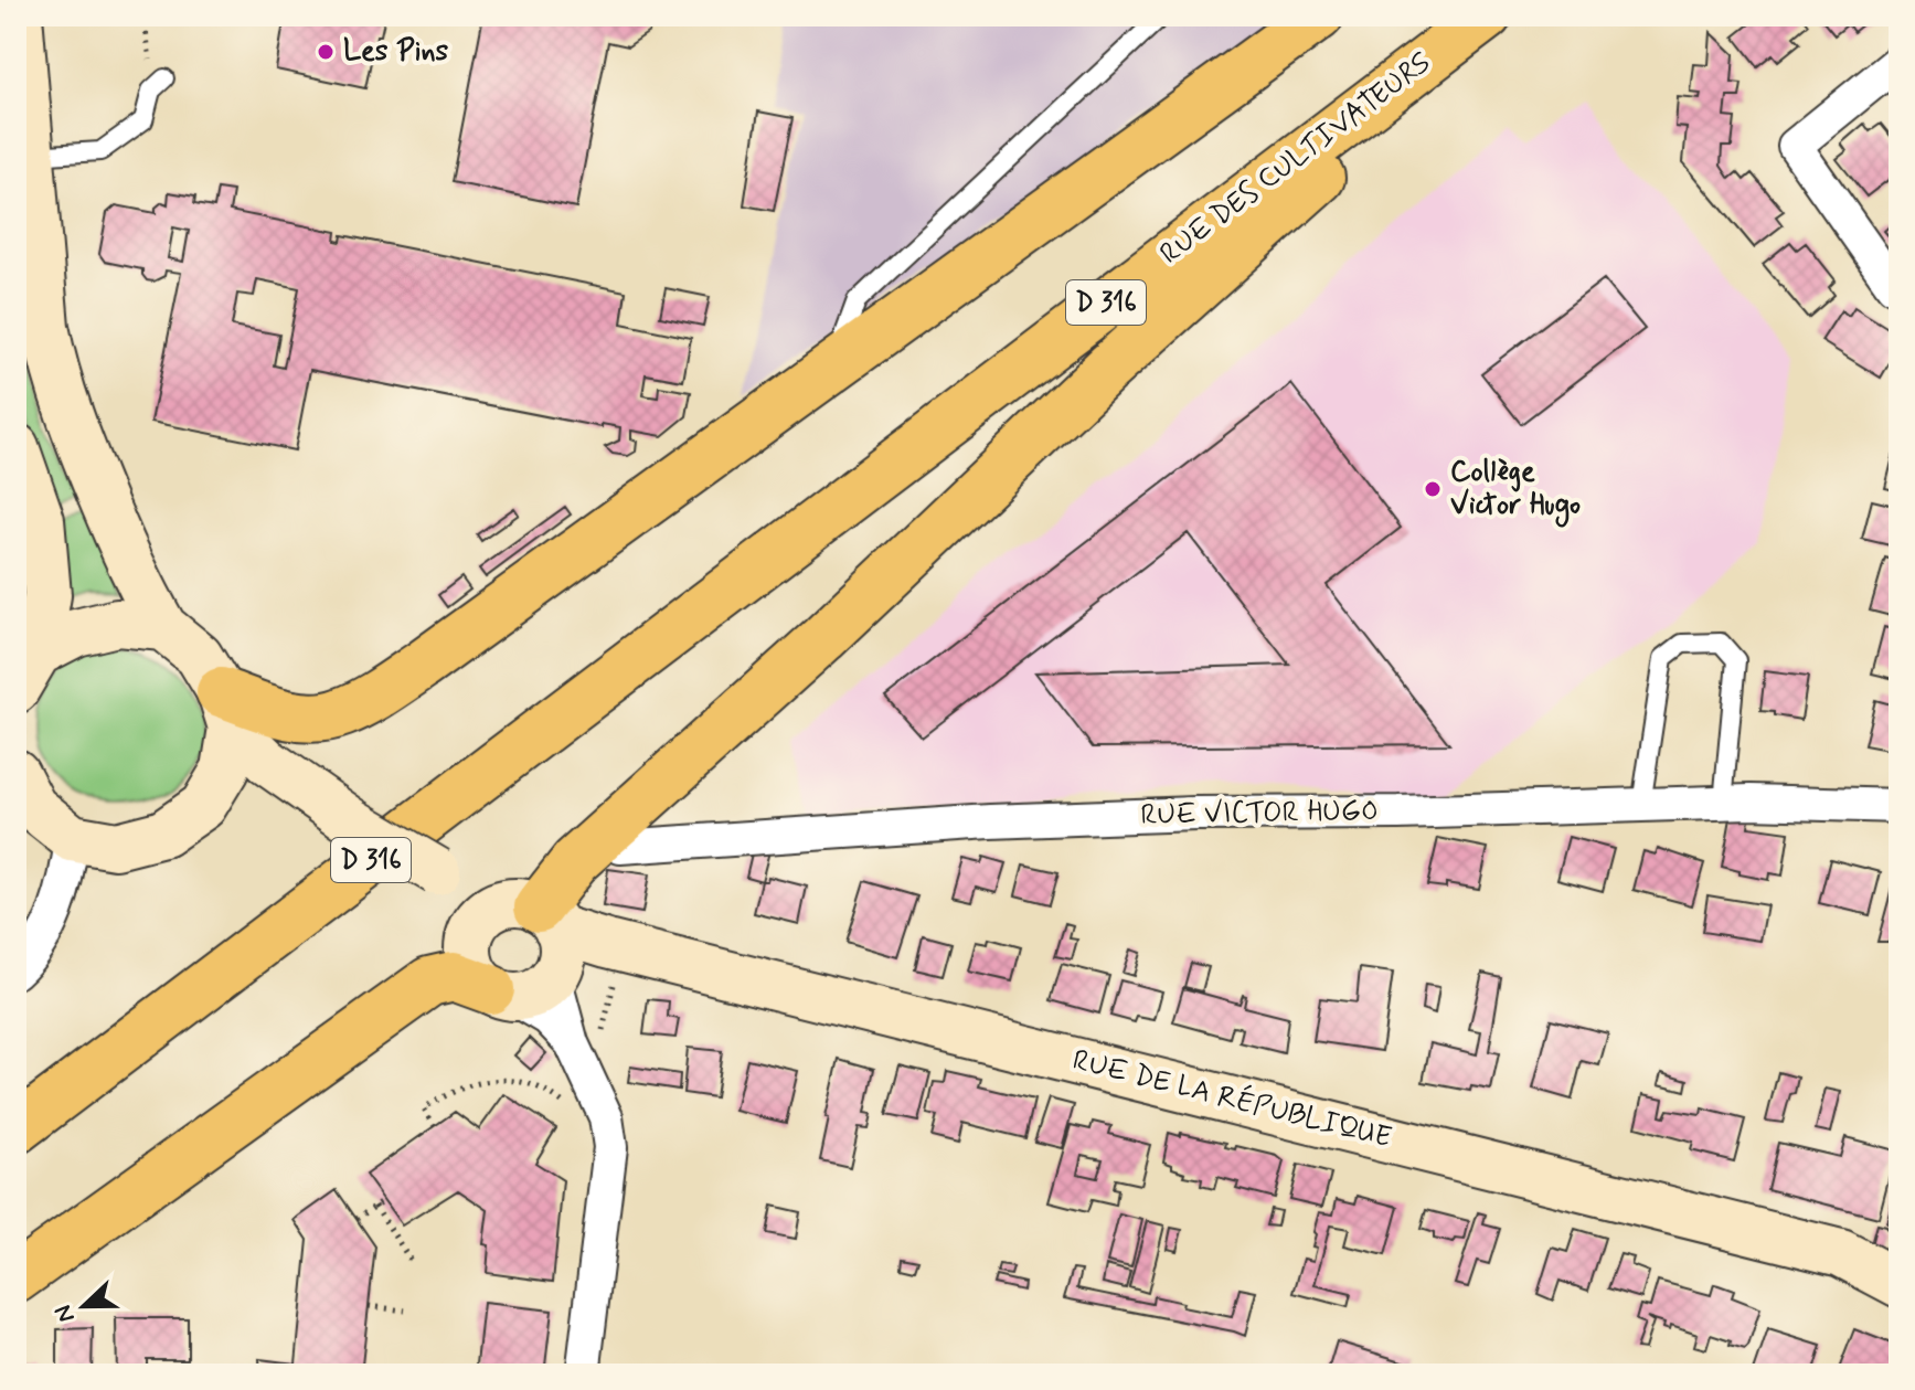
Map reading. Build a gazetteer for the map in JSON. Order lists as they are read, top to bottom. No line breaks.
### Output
{"streets":{"main road":["RUE DES CULTIVATEURS","D 316","RUE DE LA RÉPUBLIQUE"],"street":["RUE VICTOR HUGO"]},"places":["Les Pins","Collège Victor Hugo"],"north":"left"}
